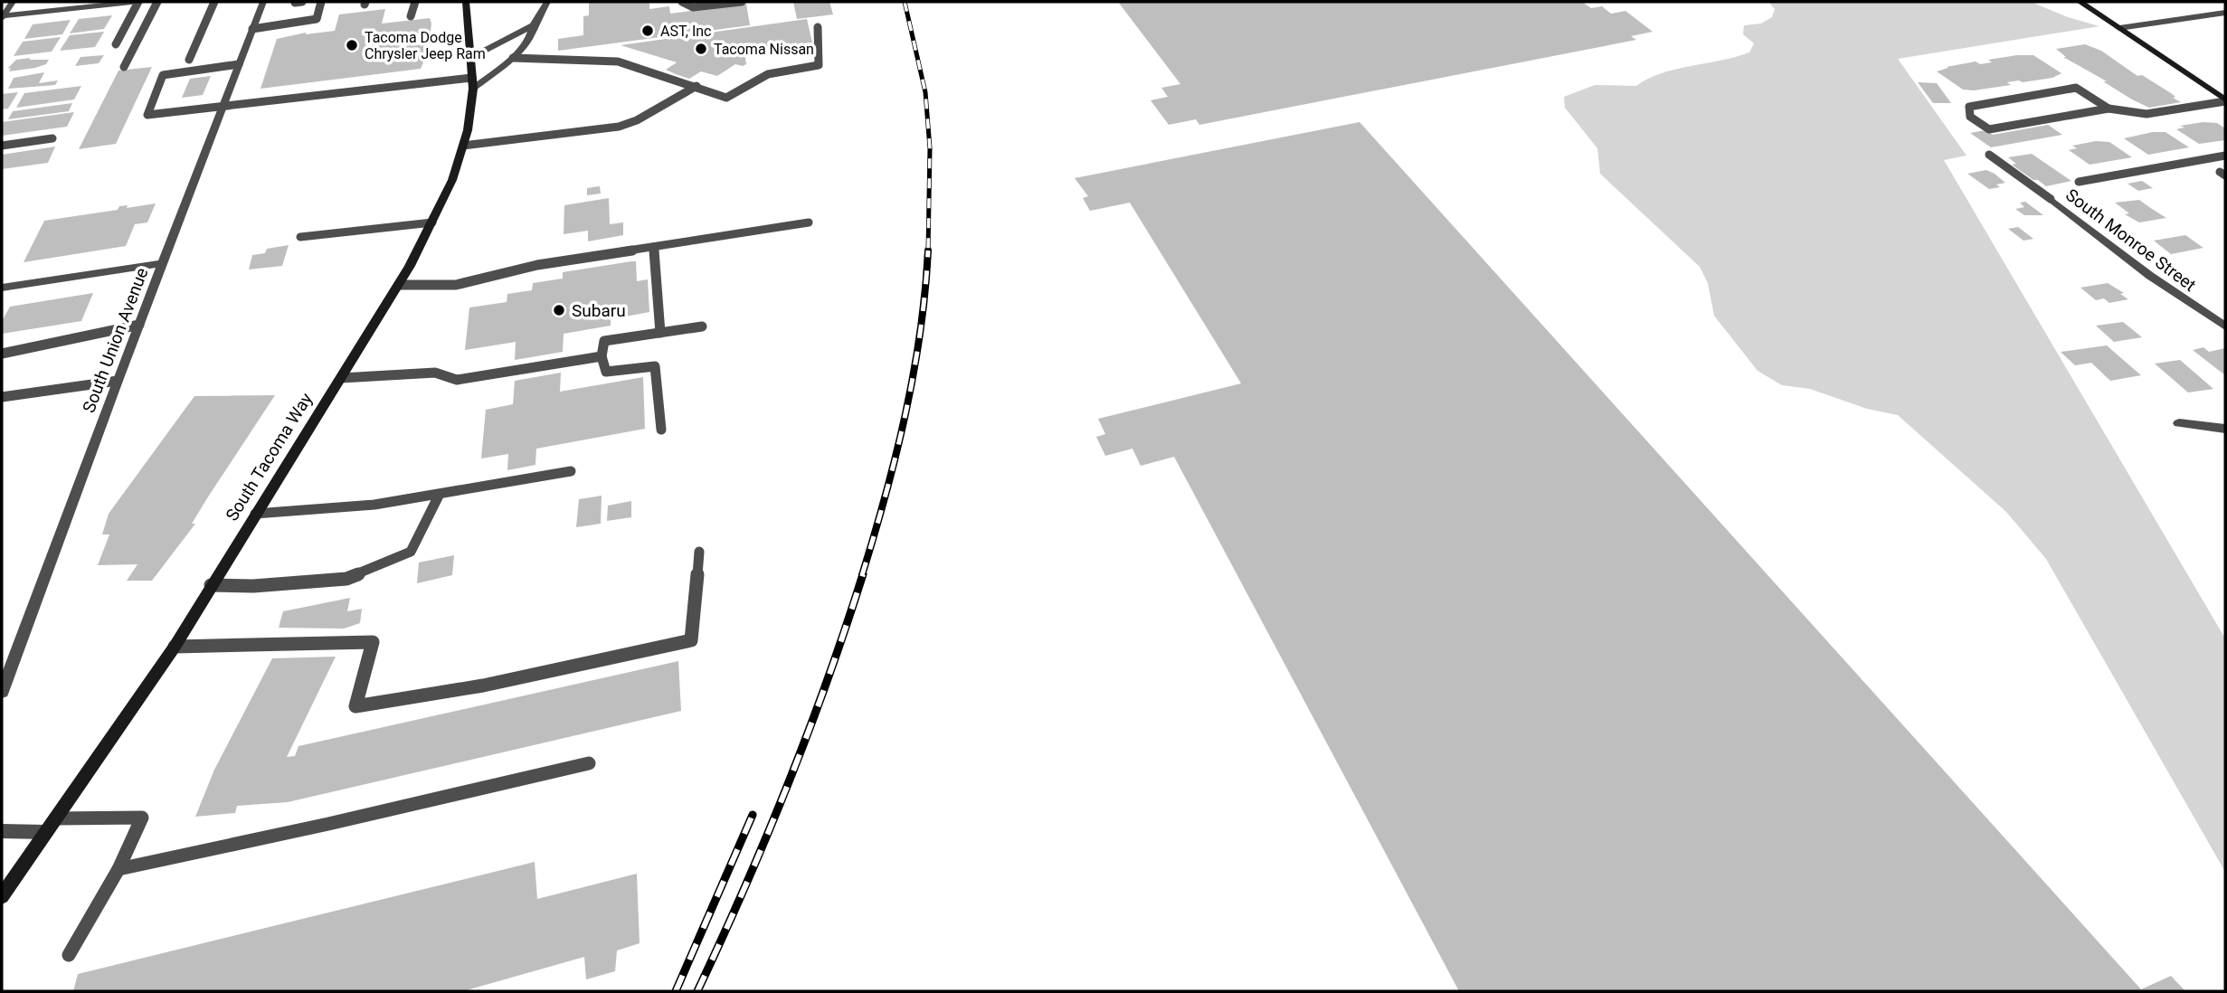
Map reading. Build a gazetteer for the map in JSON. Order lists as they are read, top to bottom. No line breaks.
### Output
{"streets":{"main road":["South Tacoma Way"],"street":["South Monroe Street","South Union Avenue"]},"places":["AST, Inc","Tacoma Dodge Chrysler Jeep Ram","Tacoma Nissan","Subaru"]}
